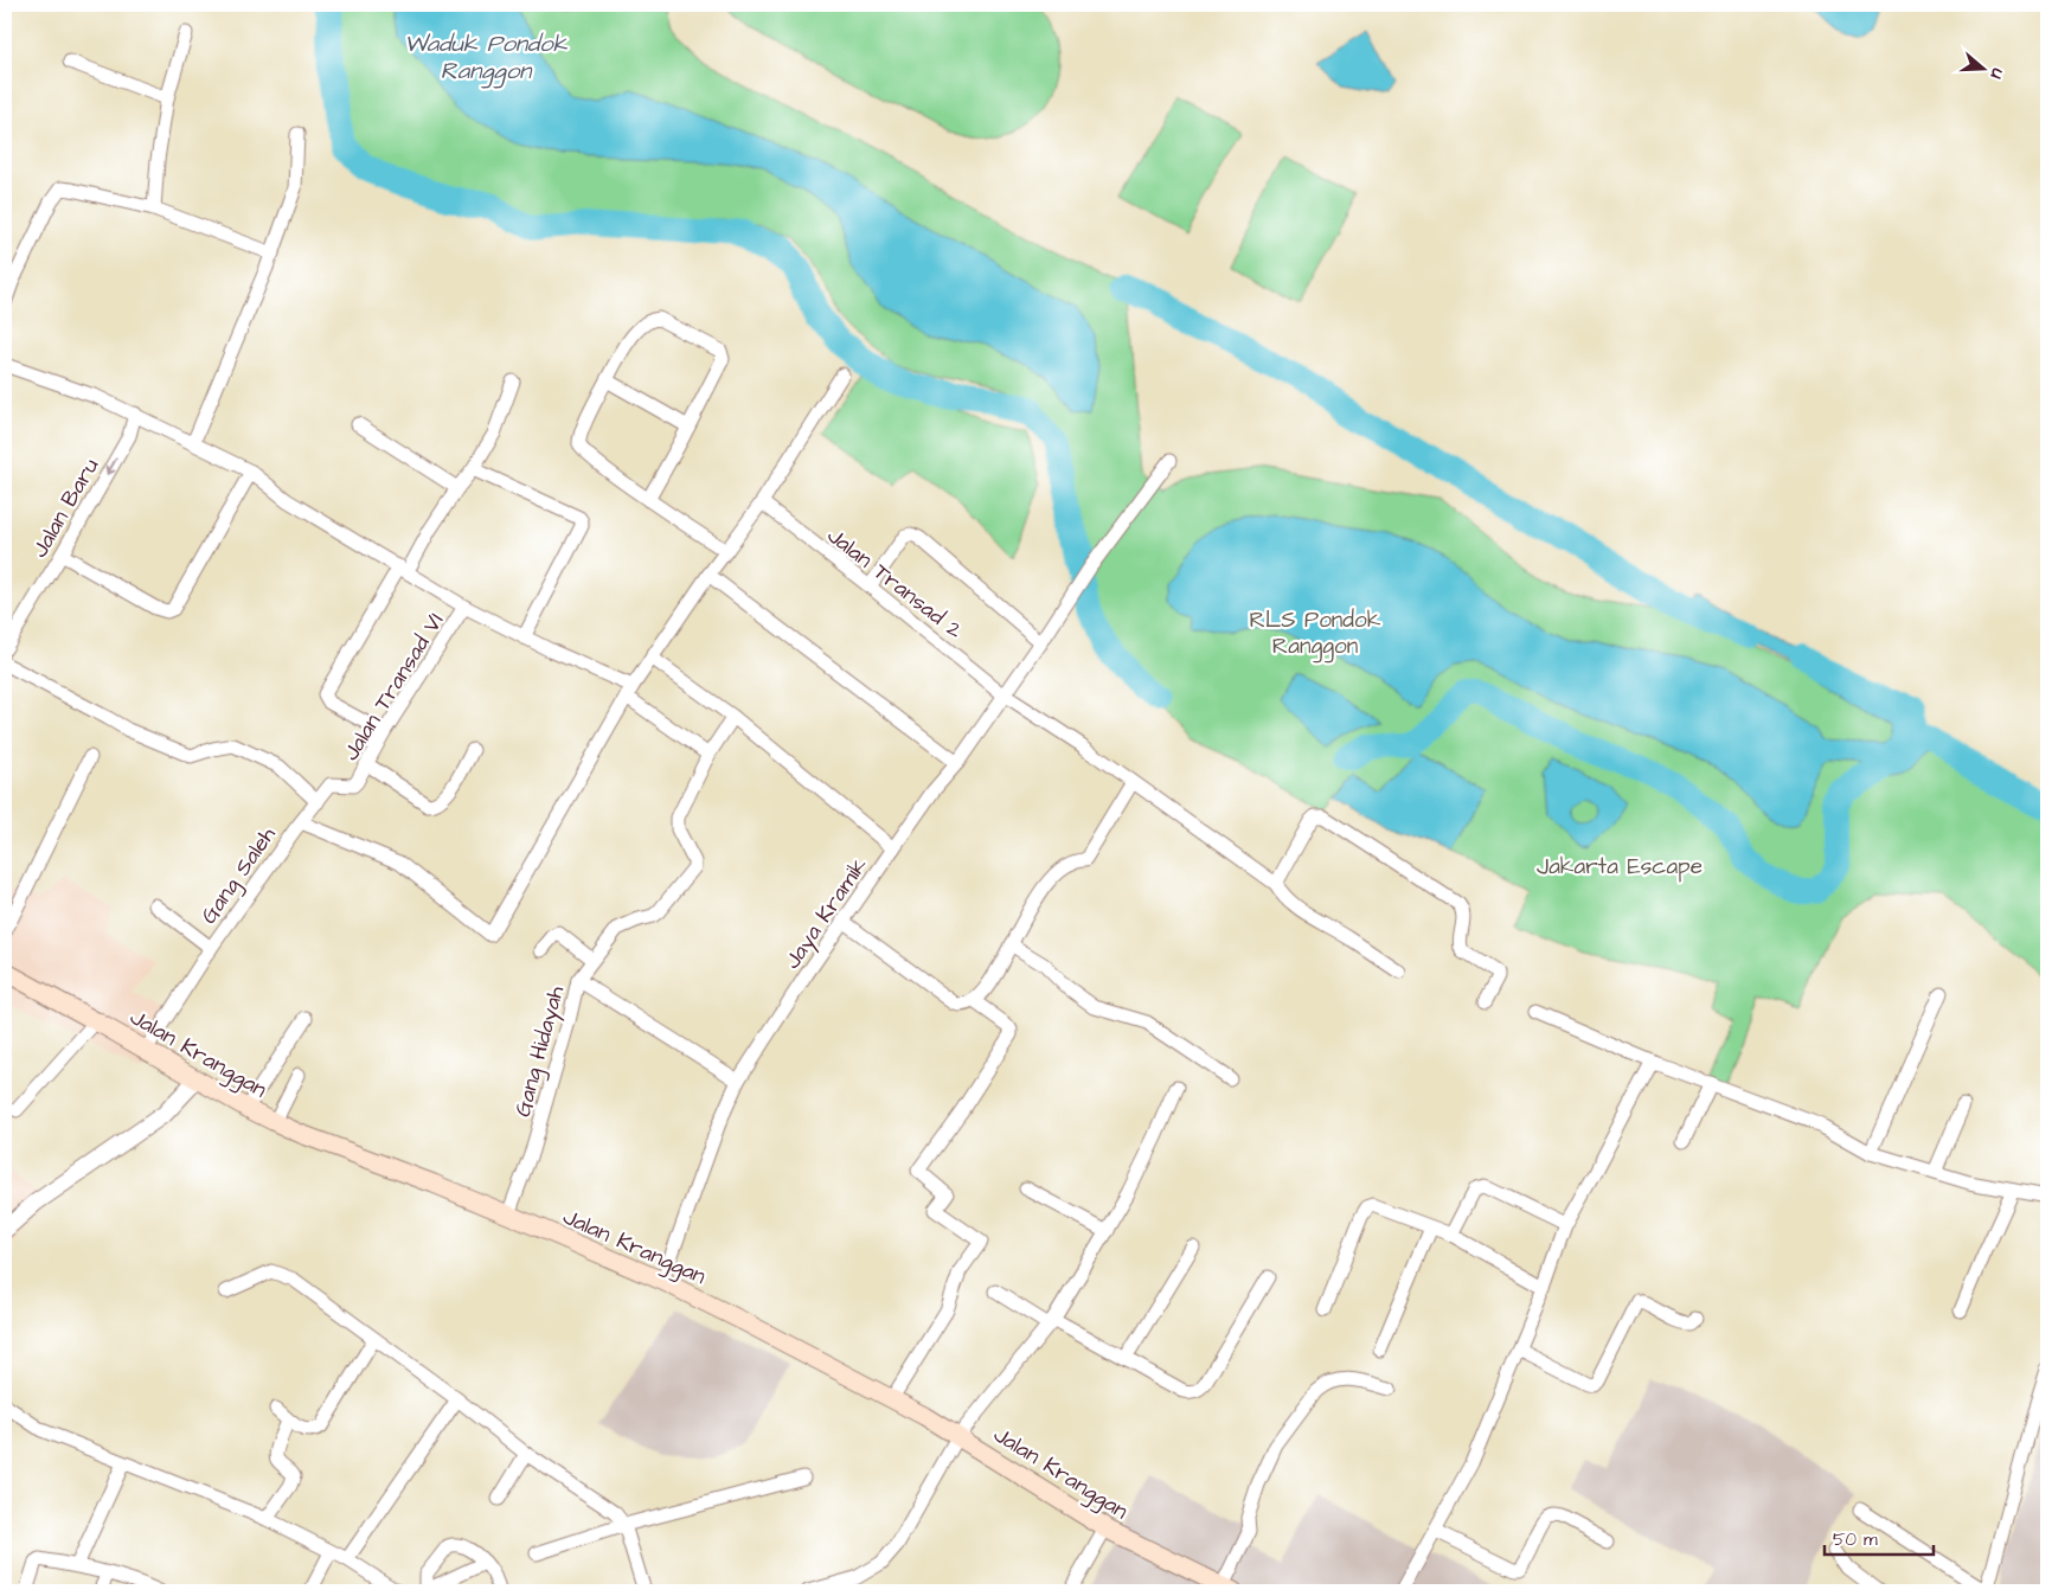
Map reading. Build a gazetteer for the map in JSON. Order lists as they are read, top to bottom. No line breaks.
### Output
{"streets":{"main road":["Jalan Kranggan"],"street":["Jalan Baru","Jalan Transad 2","Jalan Transad VI","Gang Saleh","Jaya Kramik","Gang Hidayah"]},"crossings":[["Jalan Transad 2","Jaya Kramik"],["Jalan Transad VI","Gang Saleh"],["Gang Saleh","Jalan Kranggan"],["Jaya Kramik","Jalan Kranggan"],["Gang Hidayah","Jalan Kranggan"]],"one_way":["Jalan Baru"],"water":["Waduk Pondok Ranggon"],"parks":["RLS Pondok Ranggon","Jakarta Escape"],"scale_bar":"50 m","north":"right"}
